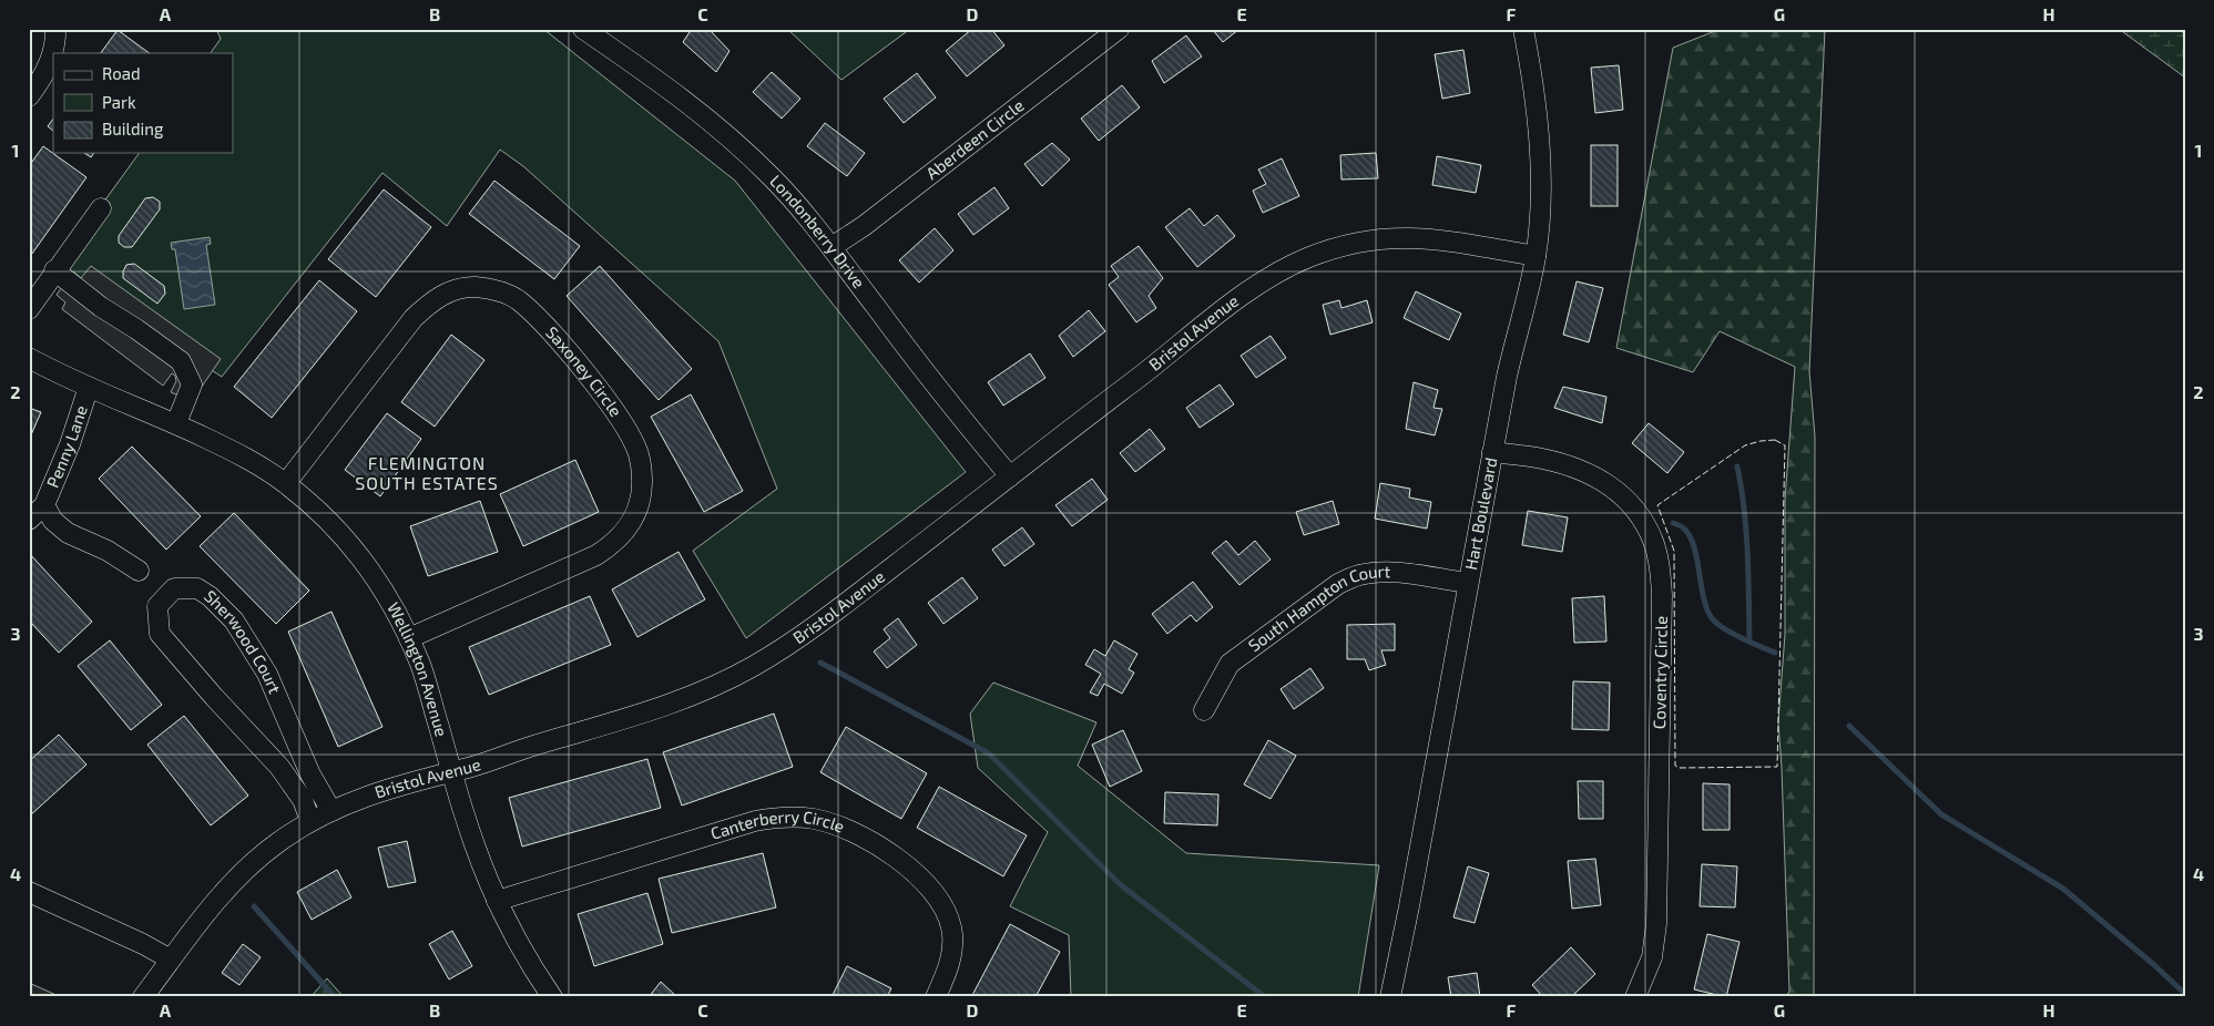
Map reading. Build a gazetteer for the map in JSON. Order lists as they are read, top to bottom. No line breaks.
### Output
{"streets":{"street":["Aberdeen Circle","Londonberry Drive","Bristol Avenue","Saxoney Circle","Penny Lane","Hart Boulevard","South Hampton Court","Sherwood Court","Wellington Avenue","Coventry Circle","Canterberry Circle"]},"crossings":[["Aberdeen Circle","Londonberry Drive"],["Londonberry Drive","Bristol Avenue"],["Bristol Avenue","Hart Boulevard"],["Bristol Avenue","Sherwood Court"],["Bristol Avenue","Wellington Avenue"],["Saxoney Circle","Wellington Avenue"],["Penny Lane","Wellington Avenue"],["Hart Boulevard","South Hampton Court"],["Hart Boulevard","Coventry Circle"],["Wellington Avenue","Canterberry Circle"]],"districts":["FLEMINGTON SOUTH ESTATES"],"legend":["Road","Park","Building"],"grid":{"columns":["A","B","C","D","E","F","G","H"],"rows":["1","2","3","4"]}}
